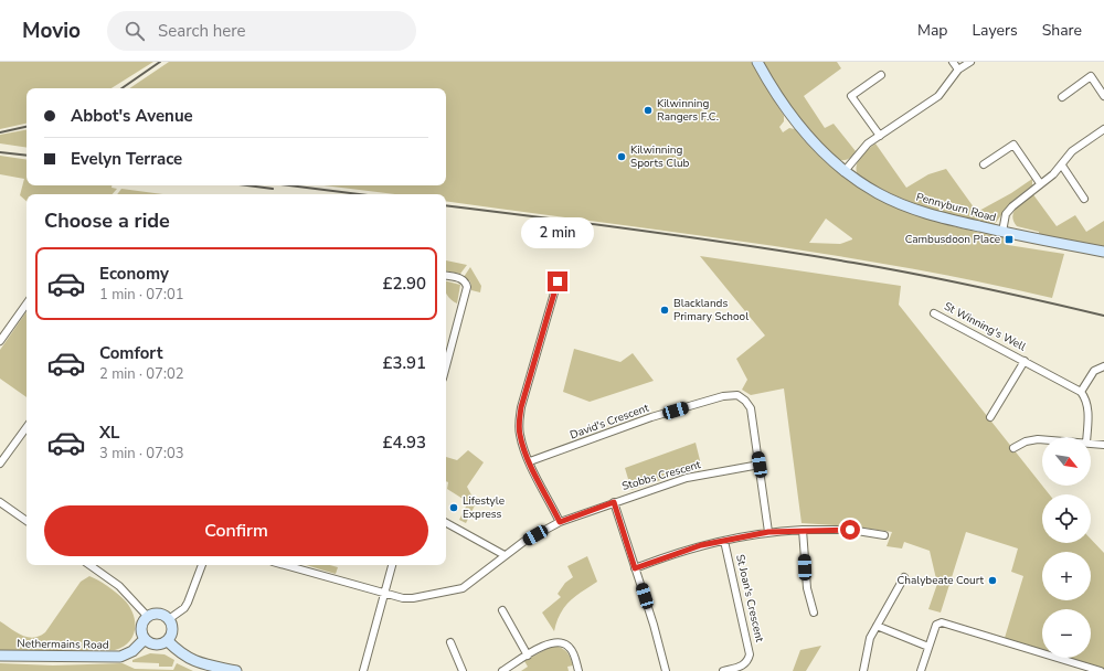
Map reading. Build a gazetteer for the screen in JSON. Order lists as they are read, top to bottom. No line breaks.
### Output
{"streets":{"street":["Pennyburn Road","St Winning's Well","David's Crescent","Stobbs Crescent","St Joan's Crescent","Nethermains Road"]},"crossings":[["David's Crescent","Stobbs Crescent"]],"places":{"other":["Kilwinning Rangers F.C.","Kilwinning Sports Club","Blacklands Primary School","Lifestyle Express","Chalybeate Court"],"transit":["Cambusdoon Place"]},"north":"bottom right","page":{"header":"Movio","search":"Search here","nav":["Map","Layers","Share"],"banner":["Abbot's Avenue","Evelyn Terrace"],"heading":"Choose a ride","bubble":"2 min","list":[{"name":"Economy","note":"1 min · 07:01","value":"£2.90"},{"name":"Comfort","note":"2 min · 07:02","value":"£3.91"},{"name":"XL","note":"3 min · 07:03","value":"£4.93"}],"map_buttons":["+","−"],"buttons":"Confirm"}}
